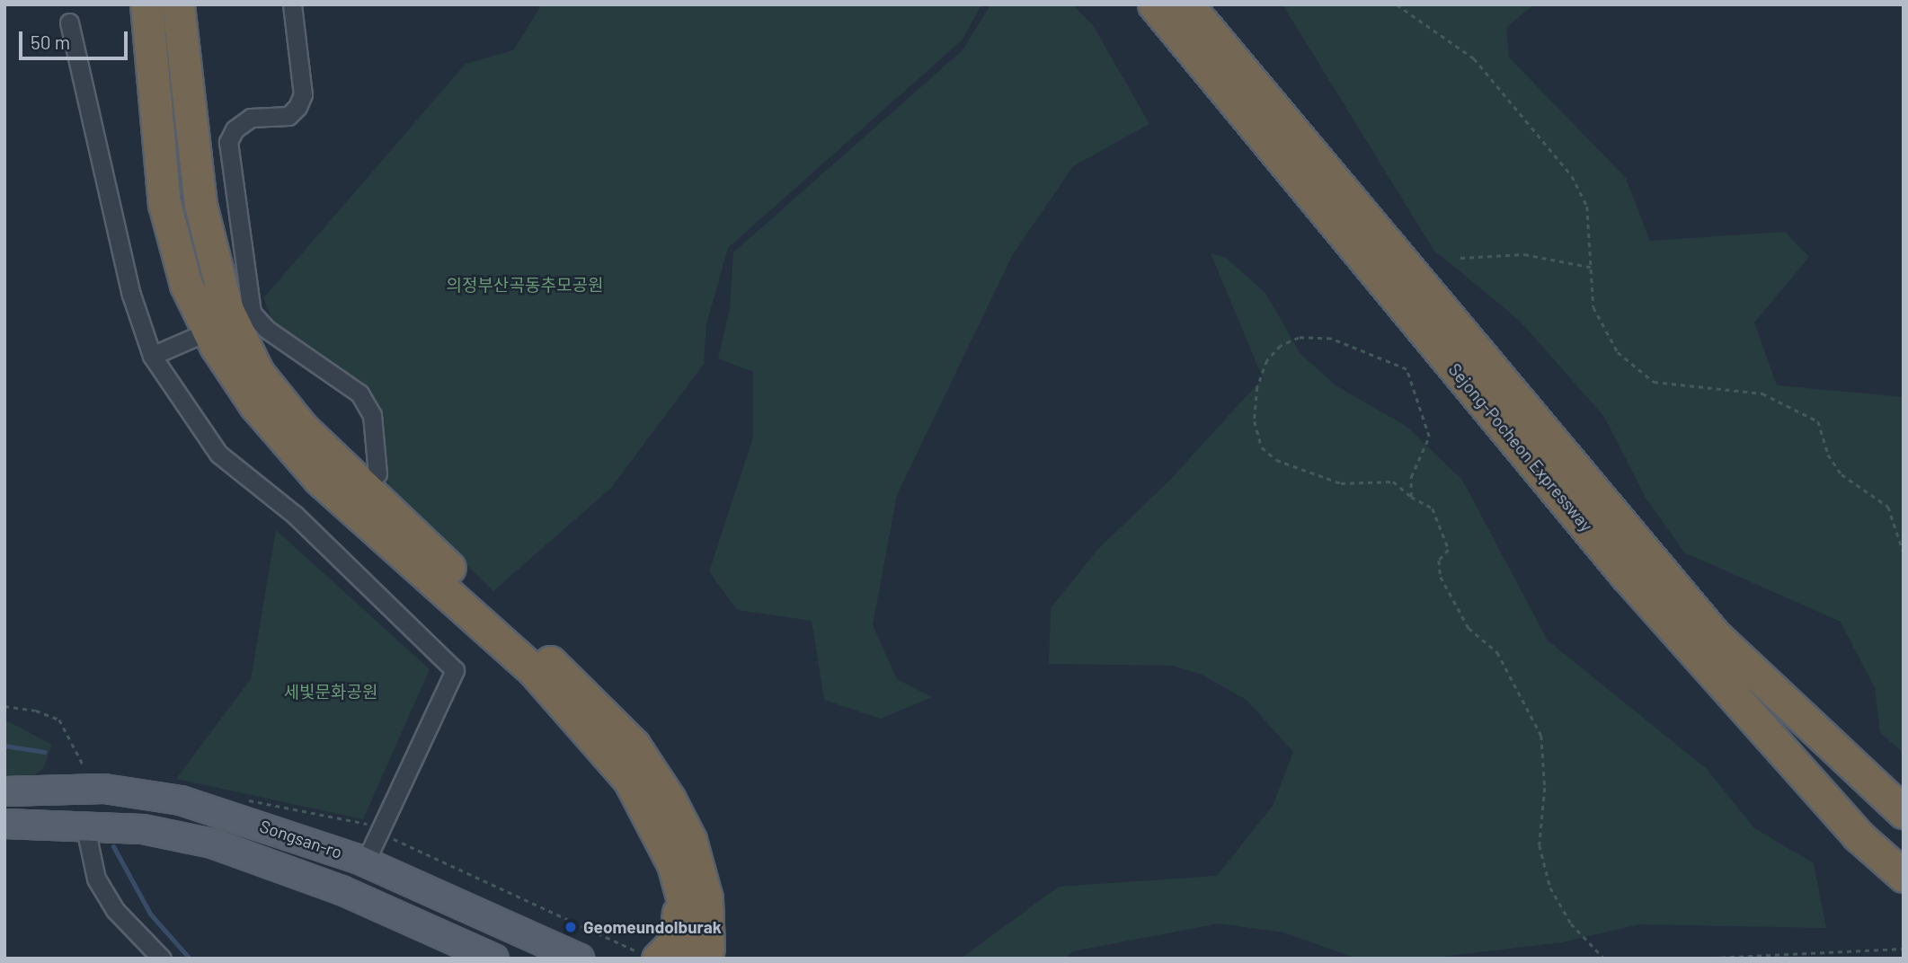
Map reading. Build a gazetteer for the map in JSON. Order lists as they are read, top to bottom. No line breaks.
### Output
{"streets":{"highway":["Sejong-Pocheon Expressway"],"main road":["Songsan-ro"]},"parks":["의정부산곡동추모공원","세빛문화공원"],"places":["Geomeundolburak"],"scale_bar":"50 m"}
